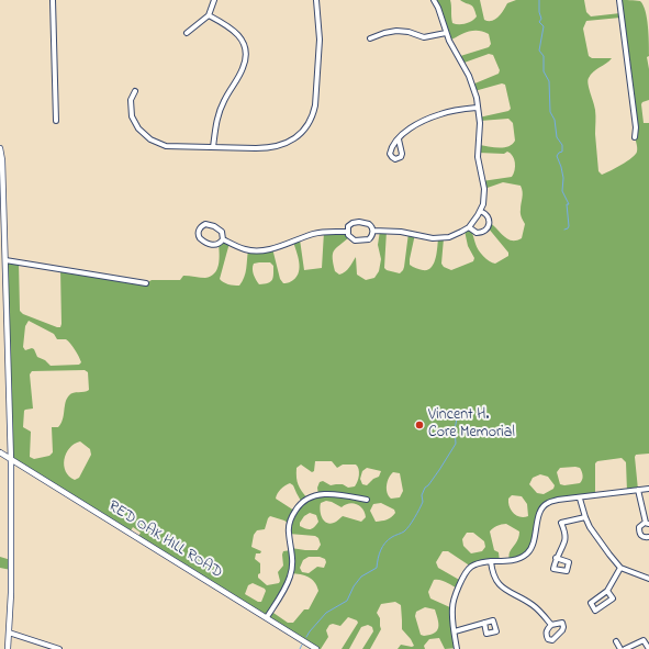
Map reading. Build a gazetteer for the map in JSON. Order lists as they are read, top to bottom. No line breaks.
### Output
{"streets":{"street":["RED OAK HILL ROAD"]},"places":["Vincent H. Core Memorial"]}
